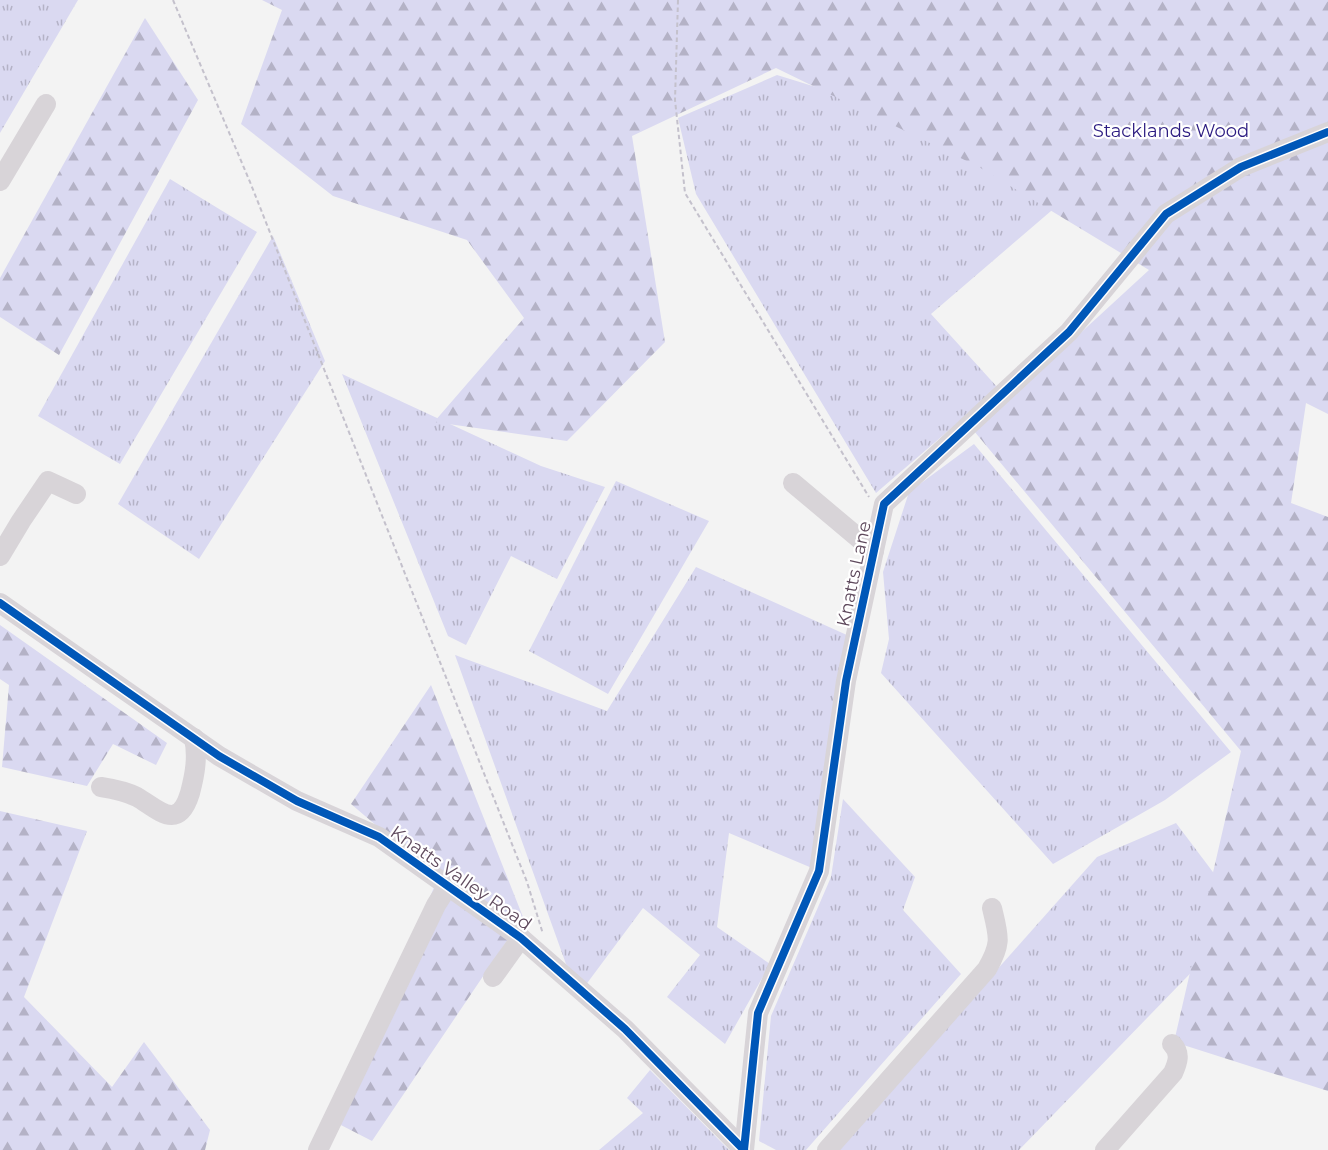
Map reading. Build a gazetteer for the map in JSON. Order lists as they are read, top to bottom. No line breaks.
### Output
{"streets":{"street":["Knatts Lane","Knatts Valley Road"]},"crossings":[["Knatts Lane","Knatts Valley Road"]],"parks":["Stacklands Wood"]}
